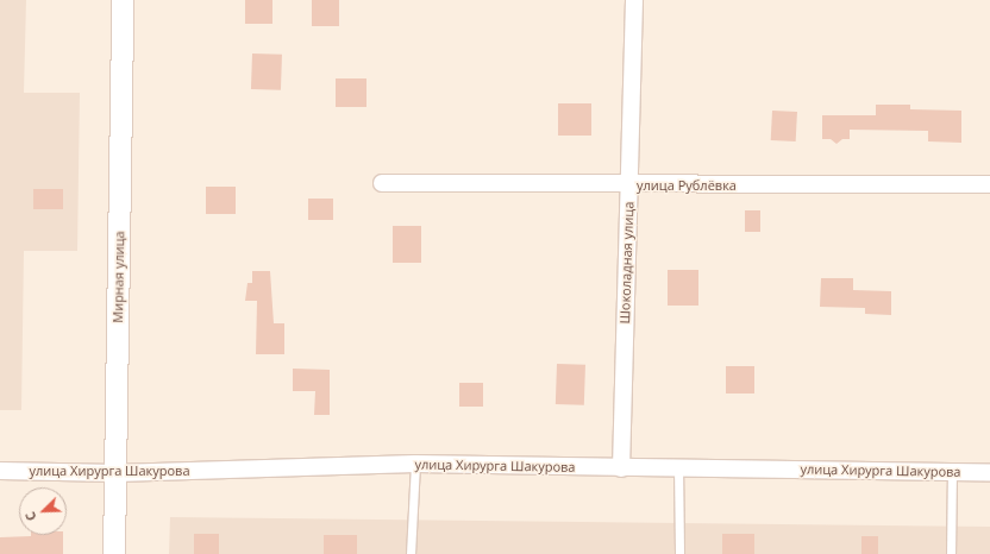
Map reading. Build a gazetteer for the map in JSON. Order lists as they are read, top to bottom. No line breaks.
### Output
{"streets":{"street":["улица Рублёвка","Шоколадная улица","Мирная улица","улица Хирурга Шакурова"]},"crossings":[["улица Рублёвка","Шоколадная улица"],["Шоколадная улица","улица Хирурга Шакурова"],["Мирная улица","улица Хирурга Шакурова"]],"north":"bottom left"}
